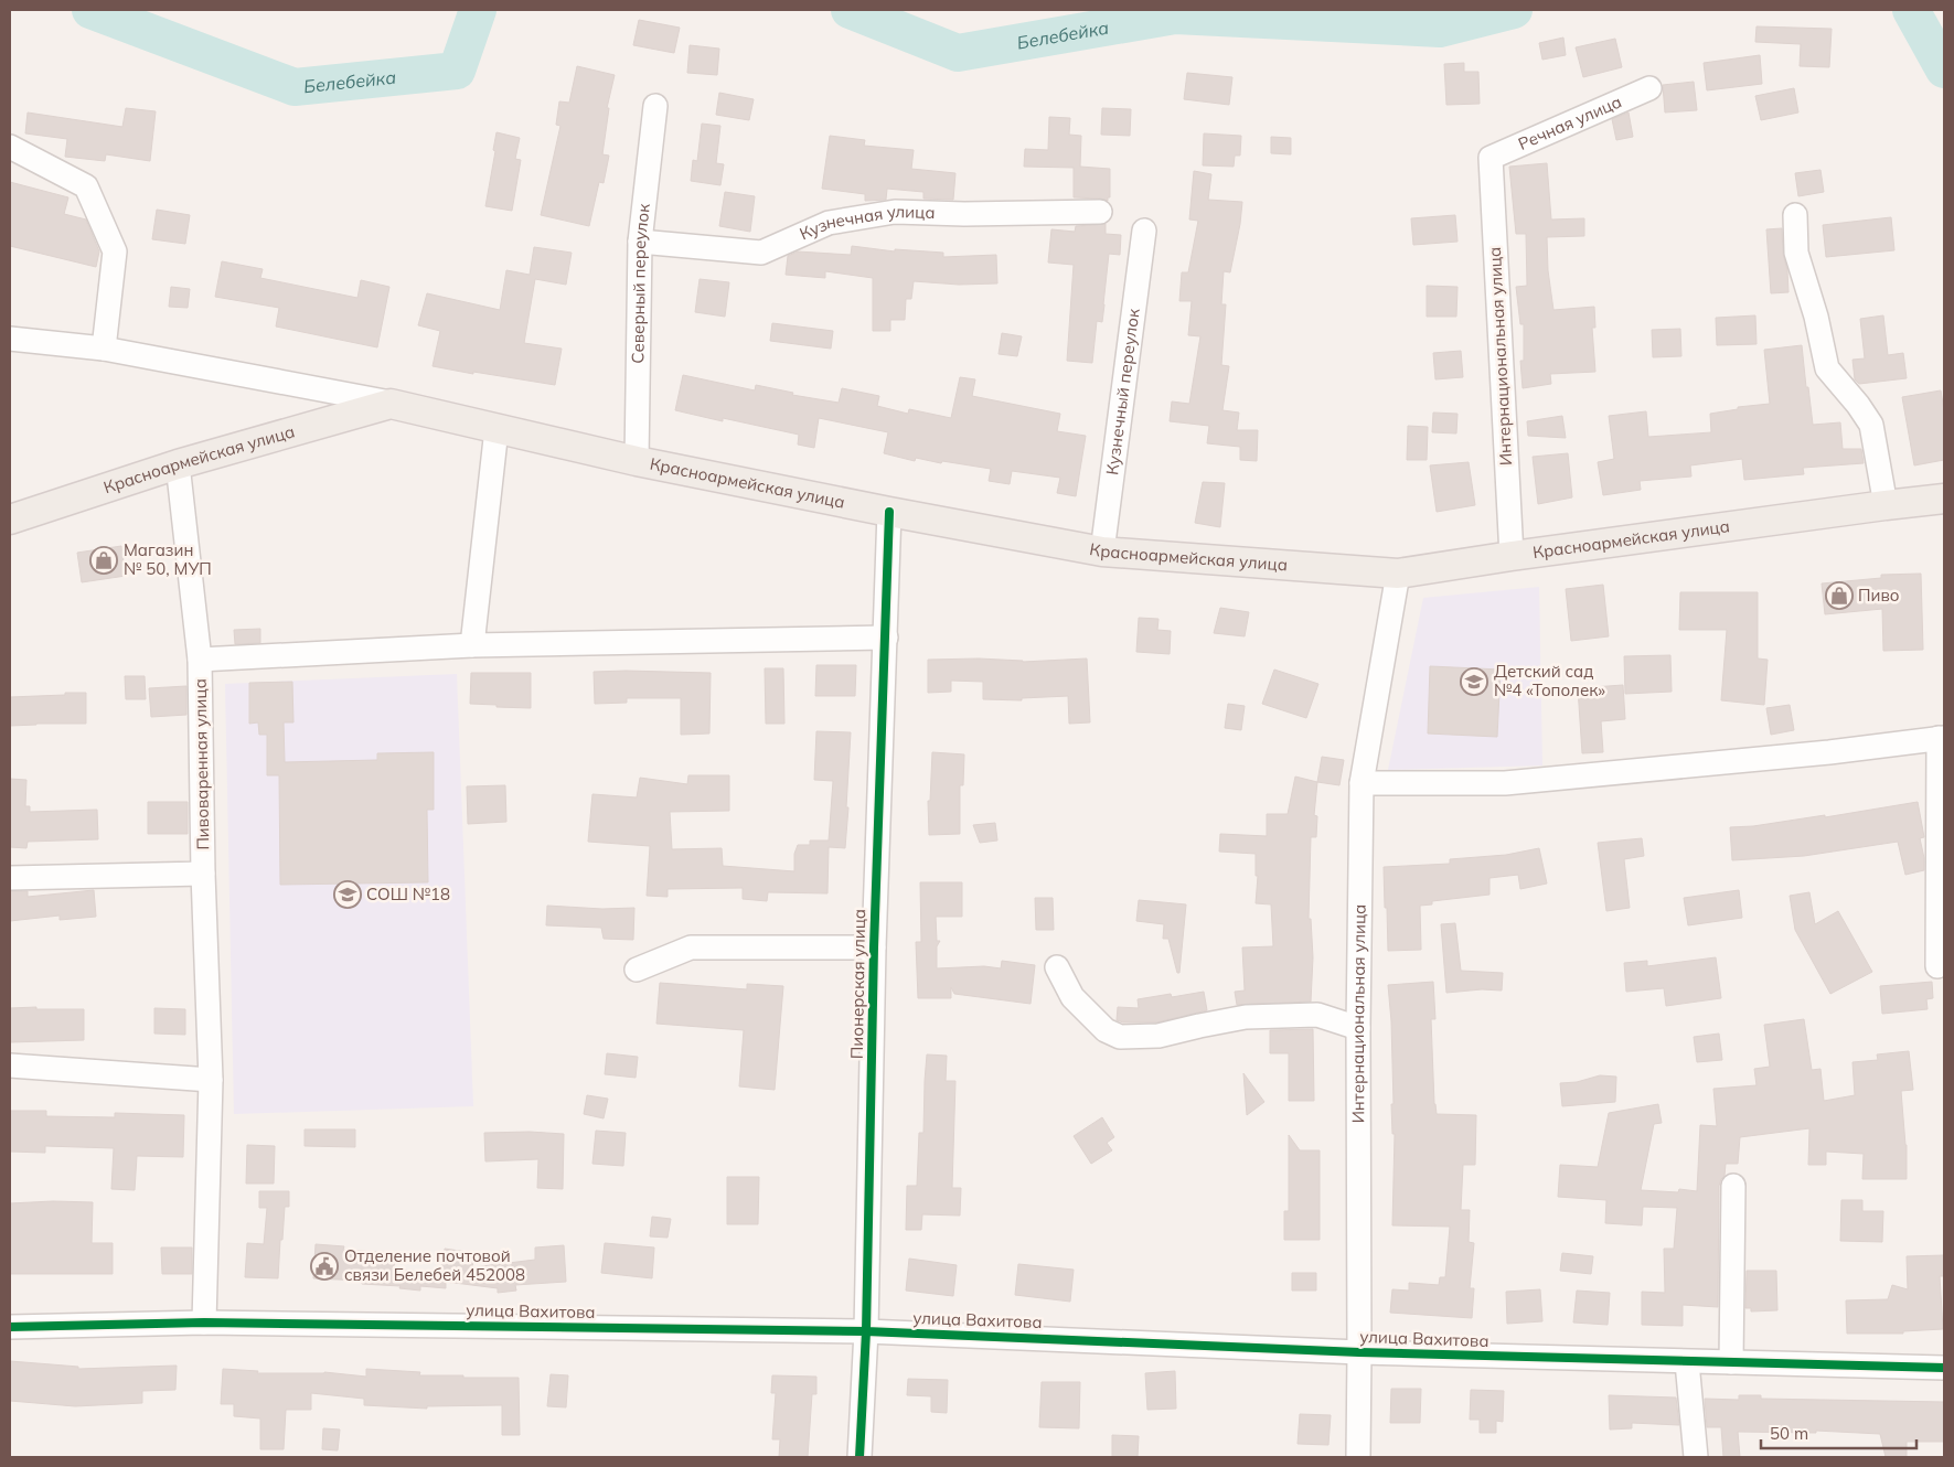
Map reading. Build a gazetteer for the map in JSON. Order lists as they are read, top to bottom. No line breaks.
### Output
{"streets":{"main road":["Красноармейская улица"],"street":["Речная улица","Кузнечная улица","Северный переулок","Интернациональная улица","Кузнечный переулок","Пивоваренная улица","Пионерская улица","улица Вахитова"]},"crossings":[["Речная улица","Интернациональная улица"],["Кузнечная улица","Северный переулок"],["Северный переулок","Красноармейская улица"],["Интернациональная улица","Красноармейская улица"],["Интернациональная улица","улица Вахитова"],["Кузнечный переулок","Красноармейская улица"],["Красноармейская улица","Пивоваренная улица"],["Красноармейская улица","Пионерская улица"],["Пионерская улица","улица Вахитова"]],"water":["Белебейка"],"places":{"shop":["Магазин № 50, МУП","Пиво"],"school or university":["Детский сад №4 «Тополек»","СОШ №18"],"public building":["Отделение почтовой связи Белебей 452008"]},"scale_bar":"50 m"}
